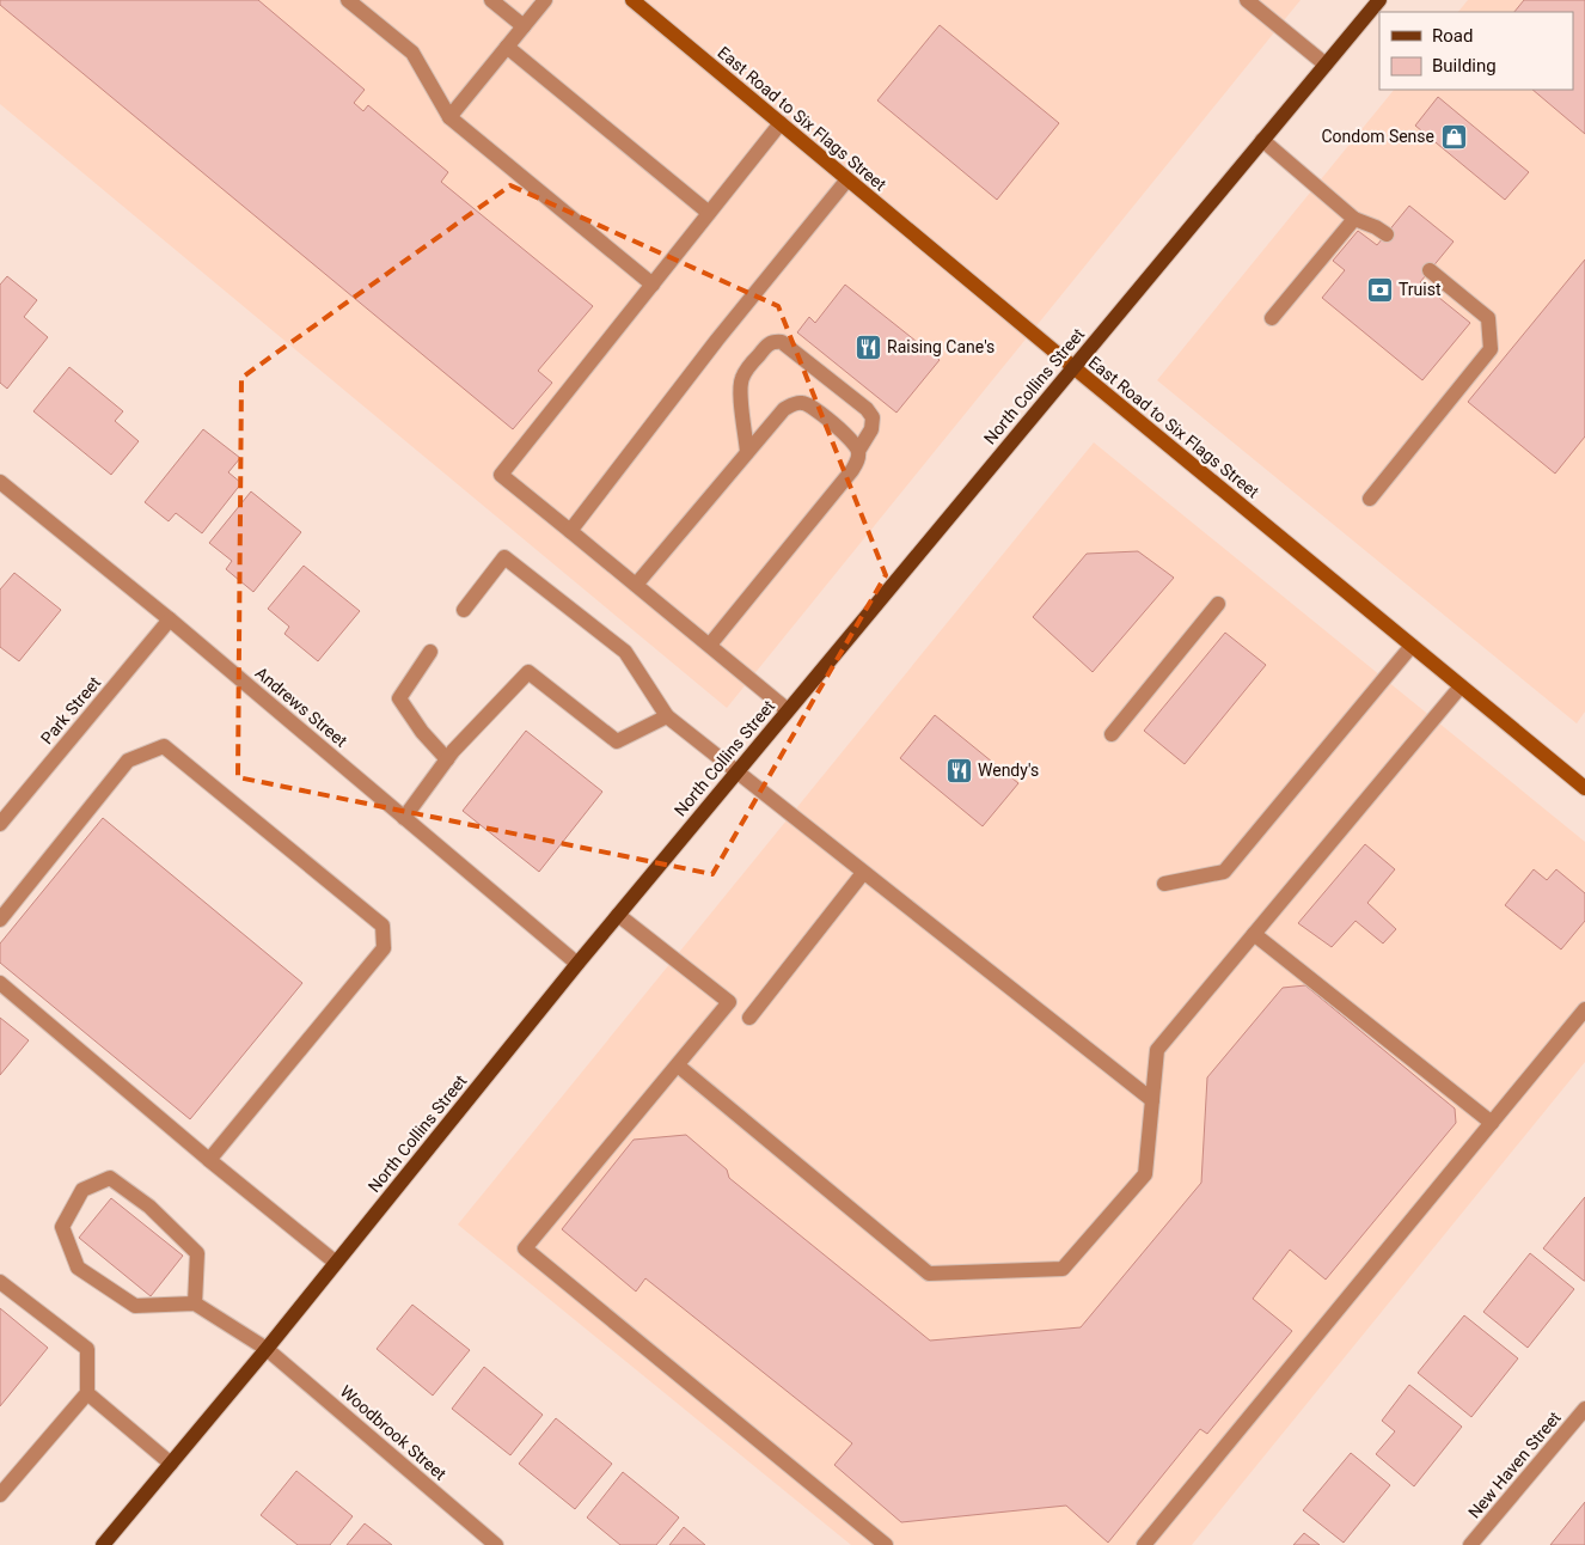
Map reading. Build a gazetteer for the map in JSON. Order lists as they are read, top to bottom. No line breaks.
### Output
{"streets":{"main road":["North Collins Street"],"street":["East Road to Six Flags Street","Andrews Street","Park Street","Woodbrook Street","New Haven Street"]},"crossings":[["East Road to Six Flags Street","North Collins Street"],["North Collins Street","Andrews Street"],["North Collins Street","Woodbrook Street"],["Andrews Street","Park Street"]],"places":{"shop":["Condom Sense"],"bank":["Truist"],"restaurant":["Raising Cane's","Wendy's"]},"legend":["Road","Building"]}
